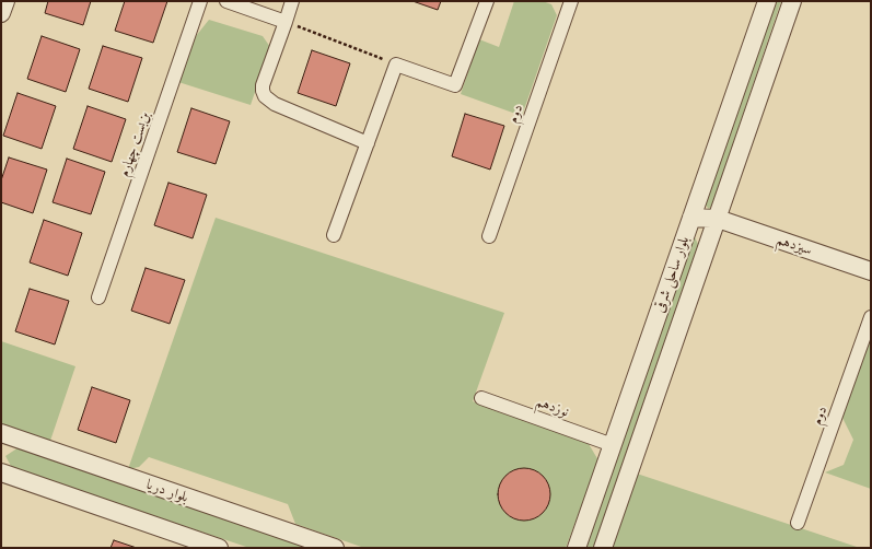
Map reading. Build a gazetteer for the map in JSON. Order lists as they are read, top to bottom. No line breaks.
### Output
{"streets":{"street":["دوم","بن‌بست چهارم","سیزدهم","بلوار ساحلی شرقی","نوزدهم","بلوار دریا"]},"crossings":[["سیزدهم","بلوار ساحلی شرقی"],["بلوار ساحلی شرقی","نوزدهم"]]}
